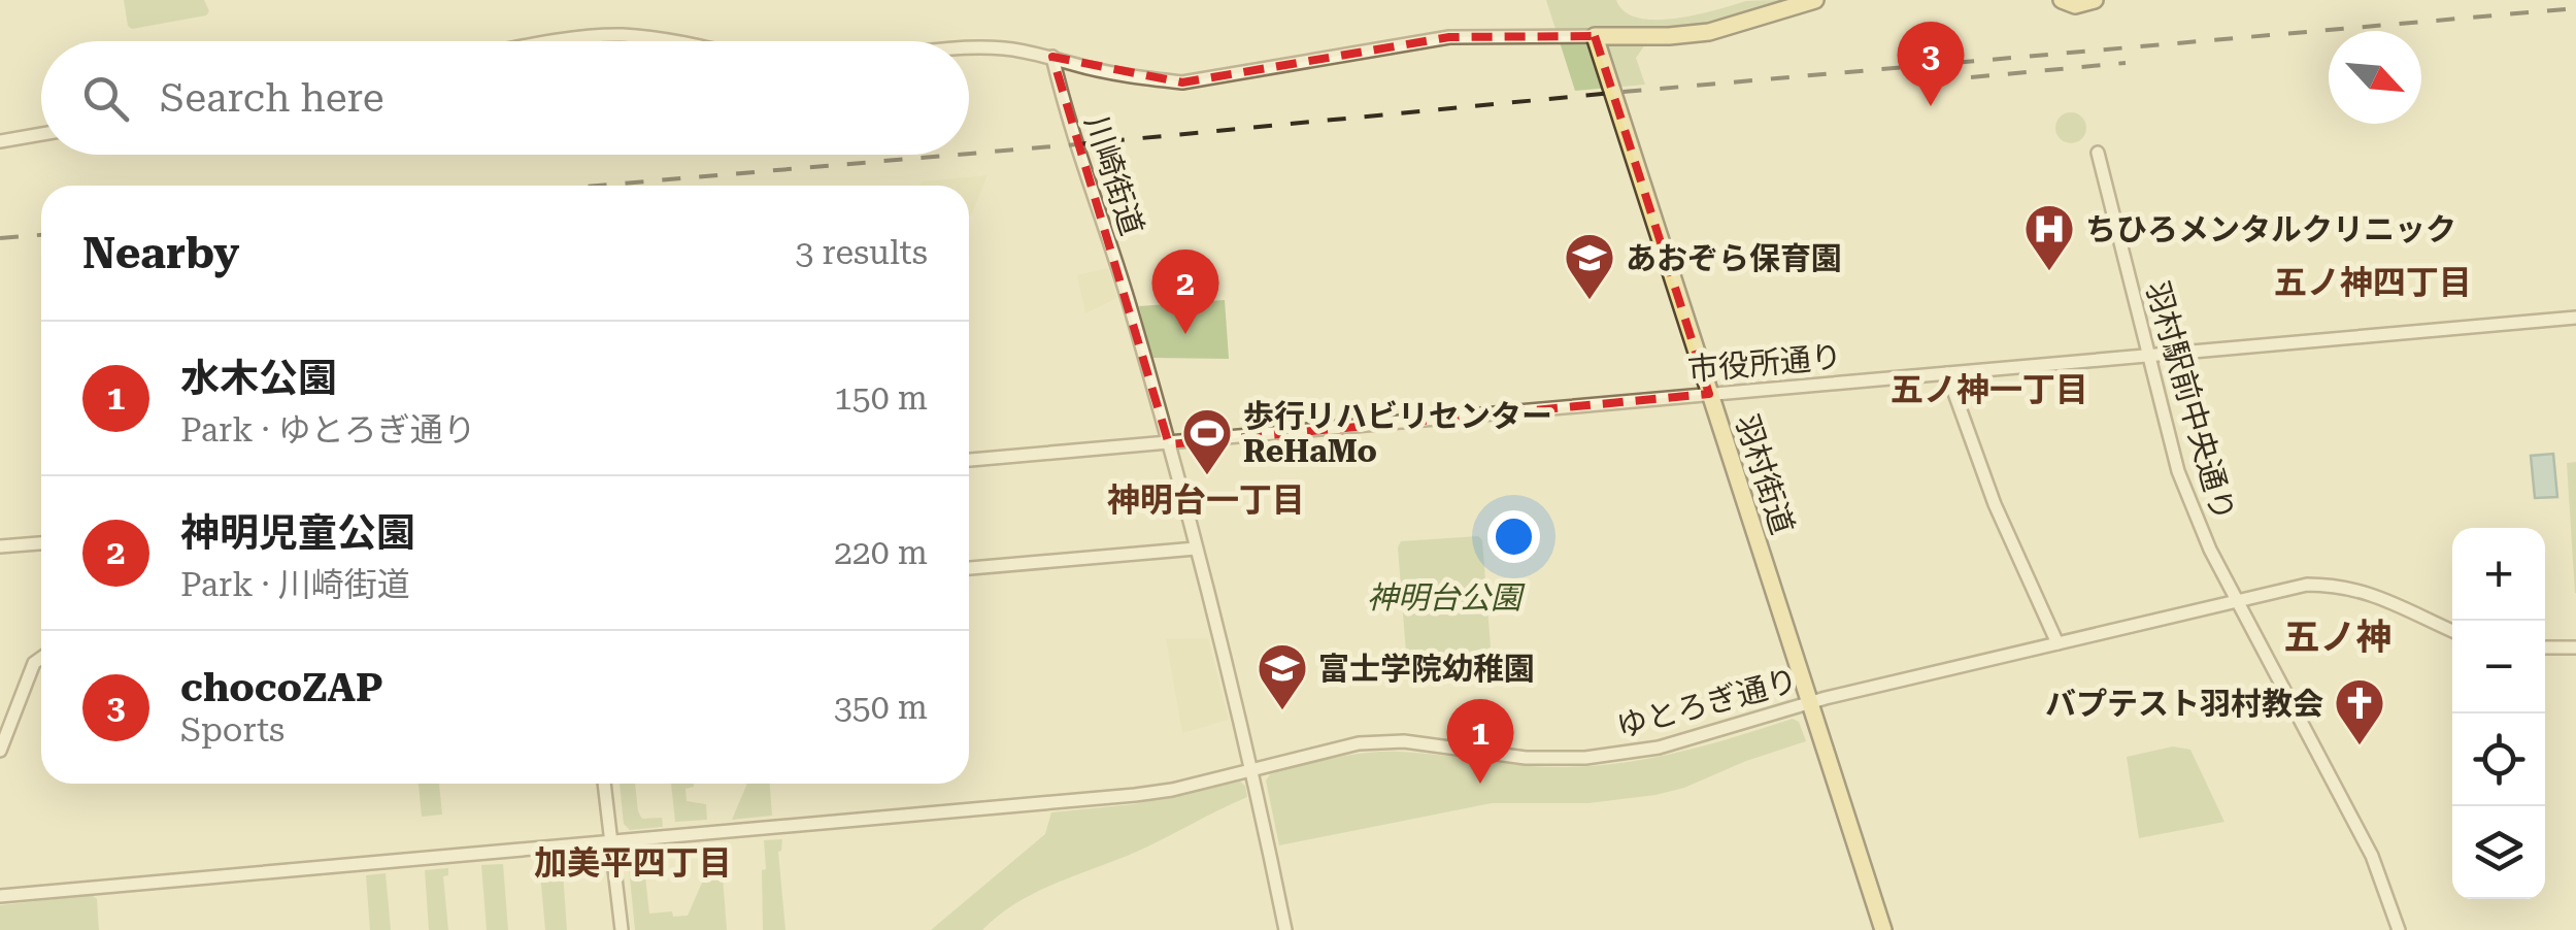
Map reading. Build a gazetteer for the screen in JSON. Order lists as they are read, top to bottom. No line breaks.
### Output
{"streets":{"main road":["羽村街道"],"street":["川崎街道","市役所通り","羽村駅前中央通り","ゆとろぎ通り"]},"crossings":[["川崎街道","市役所通り"],["川崎街道","ゆとろぎ通り"],["市役所通り","羽村駅前中央通り"],["市役所通り","羽村街道"],["羽村駅前中央通り","ゆとろぎ通り"],["羽村街道","ゆとろぎ通り"]],"districts":["五ノ神四丁目","五ノ神一丁目","神明台一丁目","五ノ神","加美平四丁目"],"parks":["神明台公園"],"places":{"hospital":["ちひろメンタルクリニック"],"school or university":["あおぞら保育園","富士学院幼稚園"],"sports":["歩行リハビリセンター ReHaMo"],"church":["バプテスト羽村教会"]},"north":"bottom right","page":{"pins":["3","2","1"],"search":"Search here","heading":["Nearby","3 results"],"list":[{"mark":"1","name":"水木公園","note":"Park · ゆとろぎ通り","value":"150 m"},{"mark":"2","name":"神明児童公園","note":"Park · 川崎街道","value":"220 m"},{"mark":"3","name":"chocoZAP","note":"Sports","value":"350 m"}],"map_buttons":["+","−"]}}
